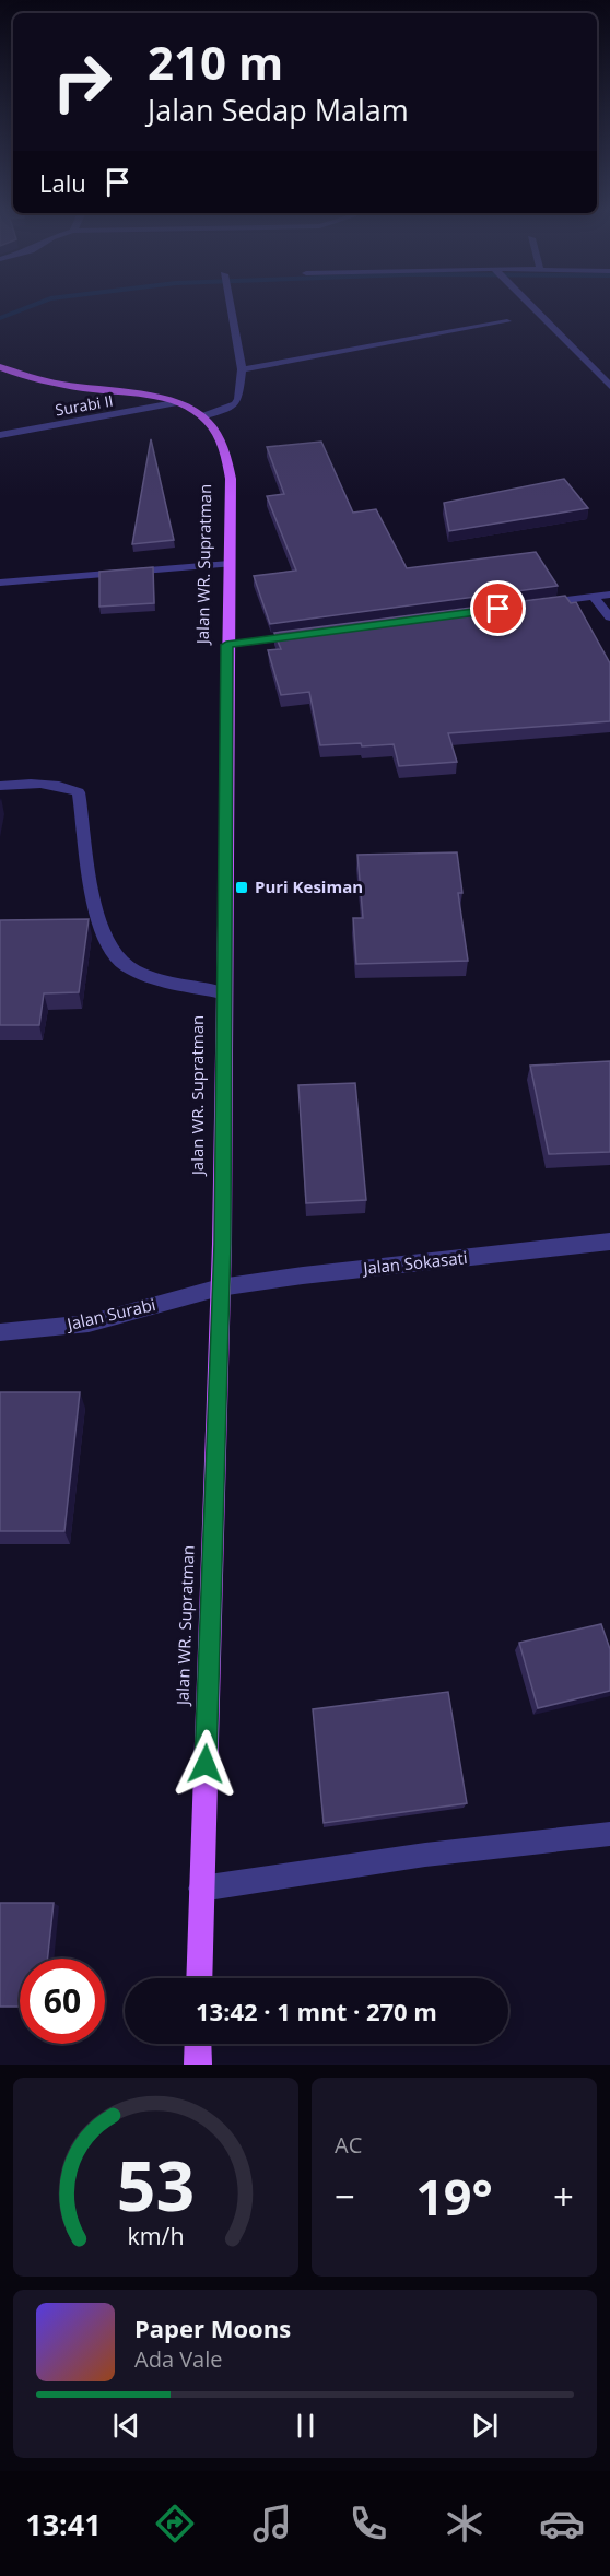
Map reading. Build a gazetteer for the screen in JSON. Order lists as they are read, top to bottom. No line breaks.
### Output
{"streets":{"main road":["Jalan WR. Supratman"],"street":["Surabi II","Jalan Sokasati","Jalan Surabi"]},"crossings":[["Jalan WR. Supratman","Jalan Sokasati"],["Jalan WR. Supratman","Jalan Surabi"],["Jalan Sokasati","Jalan Surabi"]],"places":{"transit":["Puri Kesiman"]},"page":{"turn":["210 m","Jalan Sedap Malam"],"then":"Lalu","limit":"60","trip":"13:42 · 1 mnt · 270 m","tile":"AC","heat":["−","19°","+"],"song":["Paper Moons","Ada Vale"],"tabs":"13:41","gauge":["53","km/h"]}}
